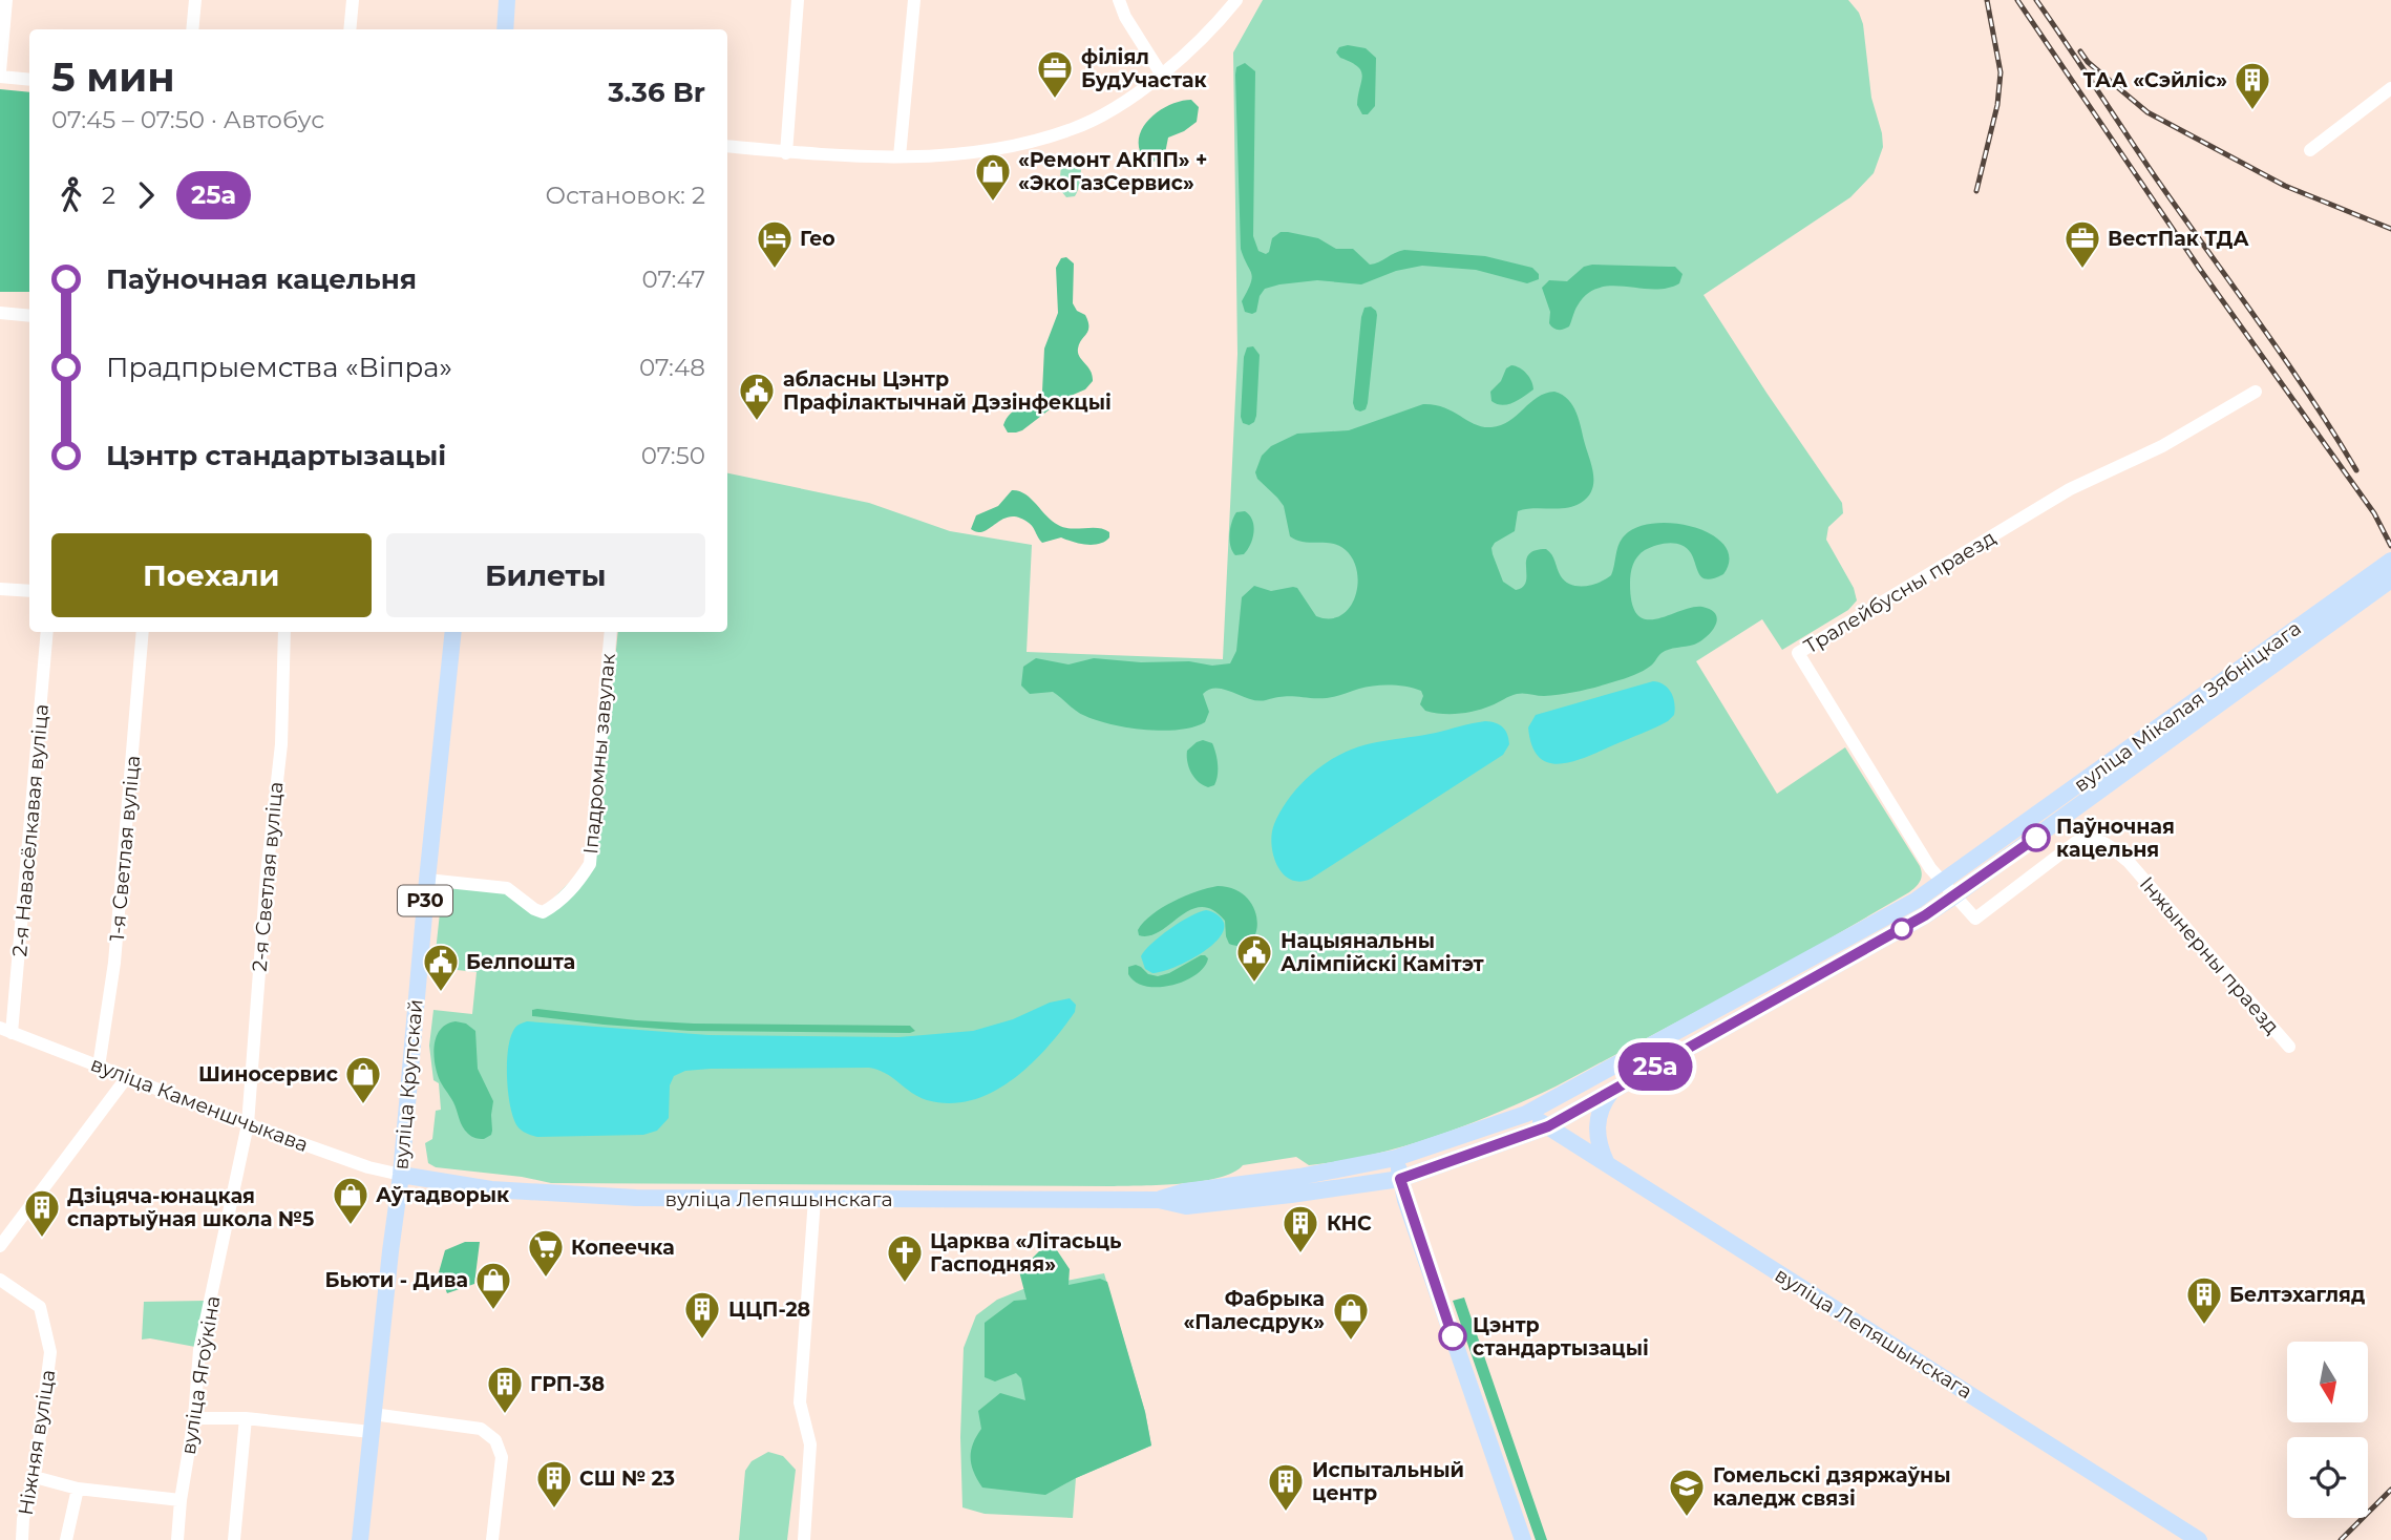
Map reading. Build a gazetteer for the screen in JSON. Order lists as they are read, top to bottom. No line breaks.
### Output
{"streets":{"main road":["вуліца Мікалая Зябніцкага","Р30","вуліца Крупскай","вуліца Лепяшынскага"],"street":["Тралейбусны праезд","Іпадромны завулак","2-я Навасёлкавая вуліца","1-я Светлая вуліца","2-я Светлая вуліца","Інжынерны праезд","вуліца Каменшчыкава","вуліца Ягоўкіна","Ніжняя вуліца"]},"crossings":[["Тралейбусны праезд","вуліца Мікалая Зябніцкага"],["Тралейбусны праезд","Інжынерны праезд"],["вуліца Мікалая Зябніцкага","Інжынерны праезд"],["вуліца Мікалая Зябніцкага","вуліца Лепяшынскага"],["Іпадромны завулак","вуліца Крупскай"],["2-я Навасёлкавая вуліца","вуліца Каменшчыкава"],["1-я Светлая вуліца","вуліца Каменшчыкава"],["2-я Светлая вуліца","вуліца Каменшчыкава"],["2-я Светлая вуліца","вуліца Ягоўкіна"],["вуліца Крупскай","вуліца Каменшчыкава"],["вуліца Крупскай","вуліца Лепяшынскага"],["вуліца Каменшчыкава","вуліца Лепяшынскага"],["вуліца Каменшчыкава","вуліца Ягоўкіна"]],"places":{"office":["філіял БудУчастак","ВестПак ТДА"],"building":["ТАА «Сэйліс»","Дзіцяча-юнацкая спартыўная школа №5","КНС","Белтэхагляд","ЦЦП-28","ГРП-38","СШ № 23","Испытальный центр"],"shop":["«Ремонт АКПП» + «ЭкоГазСервис»","Шиносервис","Аўтадворык","Бьюти - Дива","Фабрыка «Палесдрук»"],"hotel":["Гео"],"public building":["абласны Цэнтр Прафілактычнай Дэзінфекцыі","Нацыянальны Алімпійскі Камітэт","Белпошта"],"other":["Паўночная кацельня","Цэнтр стандартызацыі"],"supermarket":["Копеечка"],"church":["Царква «Літасьць Гасподняя»"],"school or university":["Гомельскі дзяржаўны каледж связі"]},"lines":["bus line 25а"],"north":"bottom","page":{"on_map":"25а","heading":["5 мин","07:45 – 07:50 · Автобус","3.36 Br"],"legs":["2","25а","Остановок: 2"],"list":[{"name":"Паўночная кацельня","value":"07:47"},{"name":"Прадпрыемства «Віпра»","value":"07:48"},{"name":"Цэнтр стандартызацыі","value":"07:50"}],"buttons":["Поехали","Билеты"]}}
